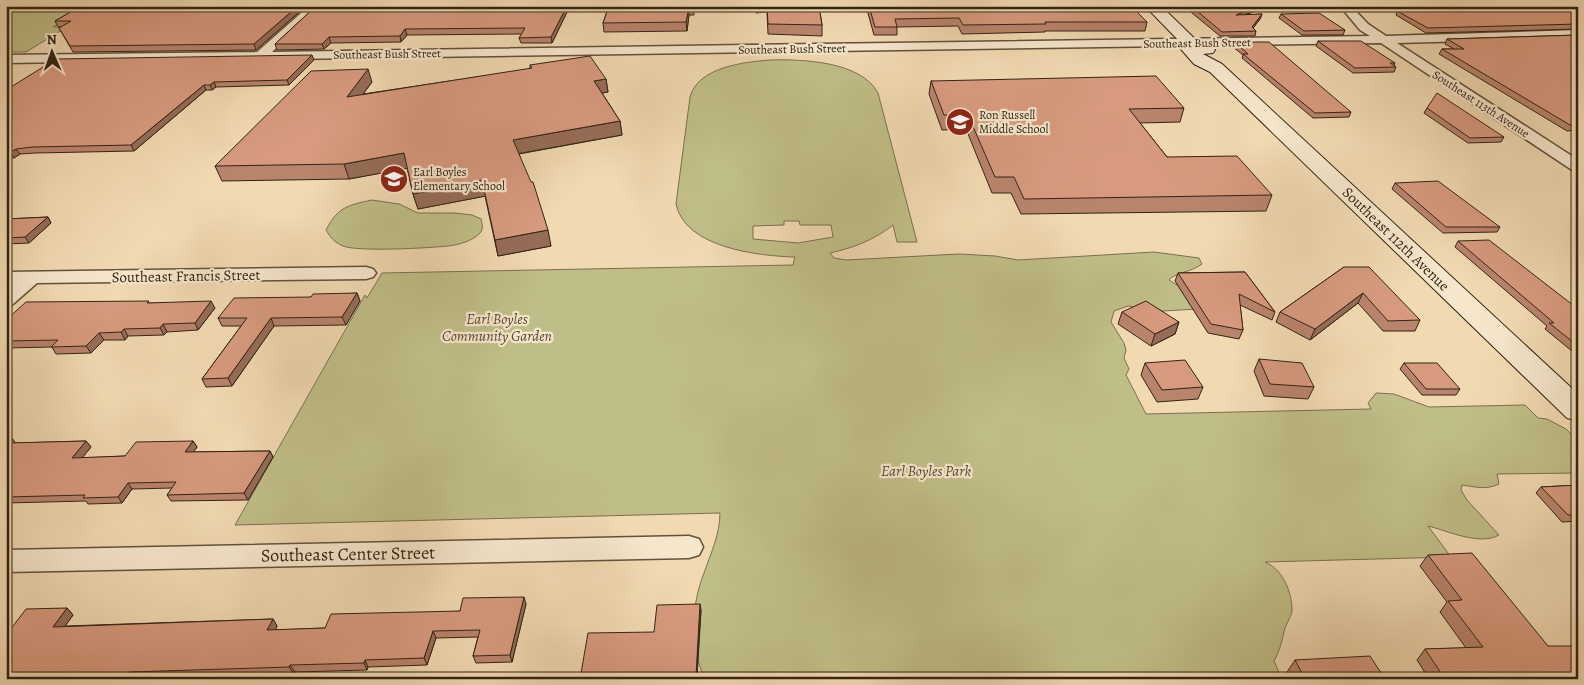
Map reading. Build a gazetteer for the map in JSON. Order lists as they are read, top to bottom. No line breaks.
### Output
{"streets":{"street":["Southeast Bush Street","Southeast 113th Avenue","Southeast 112th Avenue","Southeast Francis Street","Southeast Center Street"]},"crossings":[["Southeast Bush Street","Southeast 113th Avenue"],["Southeast Bush Street","Southeast 112th Avenue"]],"parks":["Earl Boyles Community Garden","Earl Boyles Park"],"places":{"school or university":["Ron Russell Middle School","Earl Boyles Elementary School"]},"north":"top"}
